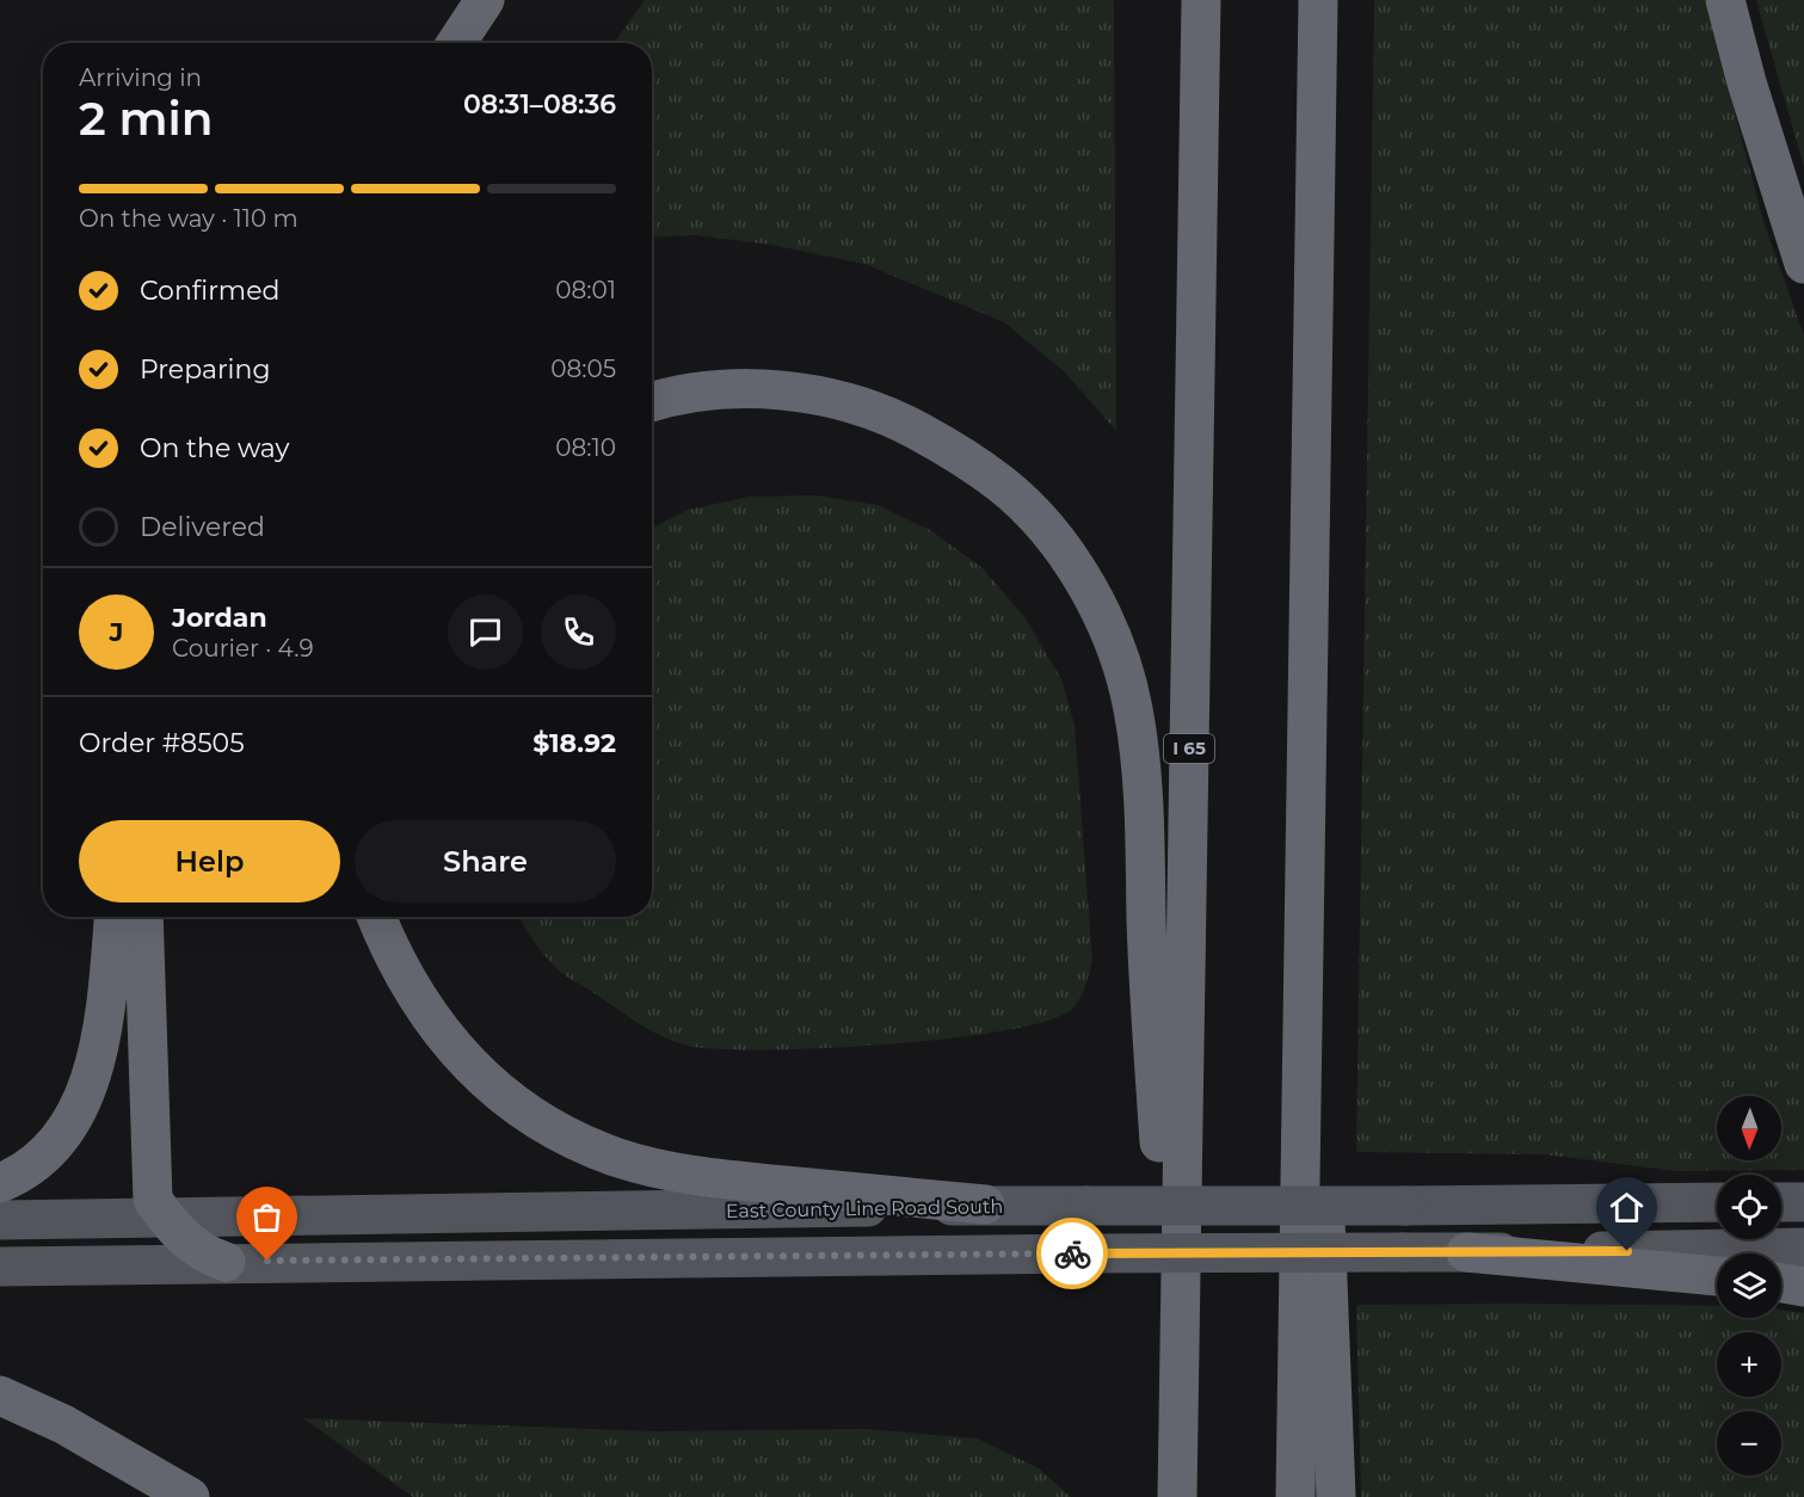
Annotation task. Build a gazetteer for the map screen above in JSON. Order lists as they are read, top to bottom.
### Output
{
  "streets": {
    "highway": ["I 65"],
    "main road": ["East County Line Road South"]
  },
  "north": "bottom",
  "page": {
    "heading": ["2 min", "Arriving in", "08:31–08:36"],
    "panel": [
      "Jordan",
      "Courier · 4.9",
      "Order #8505",
      "$18.92"
    ],
    "bar": "On the way · 110 m",
    "list": [
      ["Confirmed", "08:01"],
      ["Preparing", "08:05"],
      ["On the way", "08:10"],
      "Delivered"
    ],
    "round": "J",
    "buttons": ["Help", "Share"],
    "map_buttons": ["+", "−"]
  }
}
